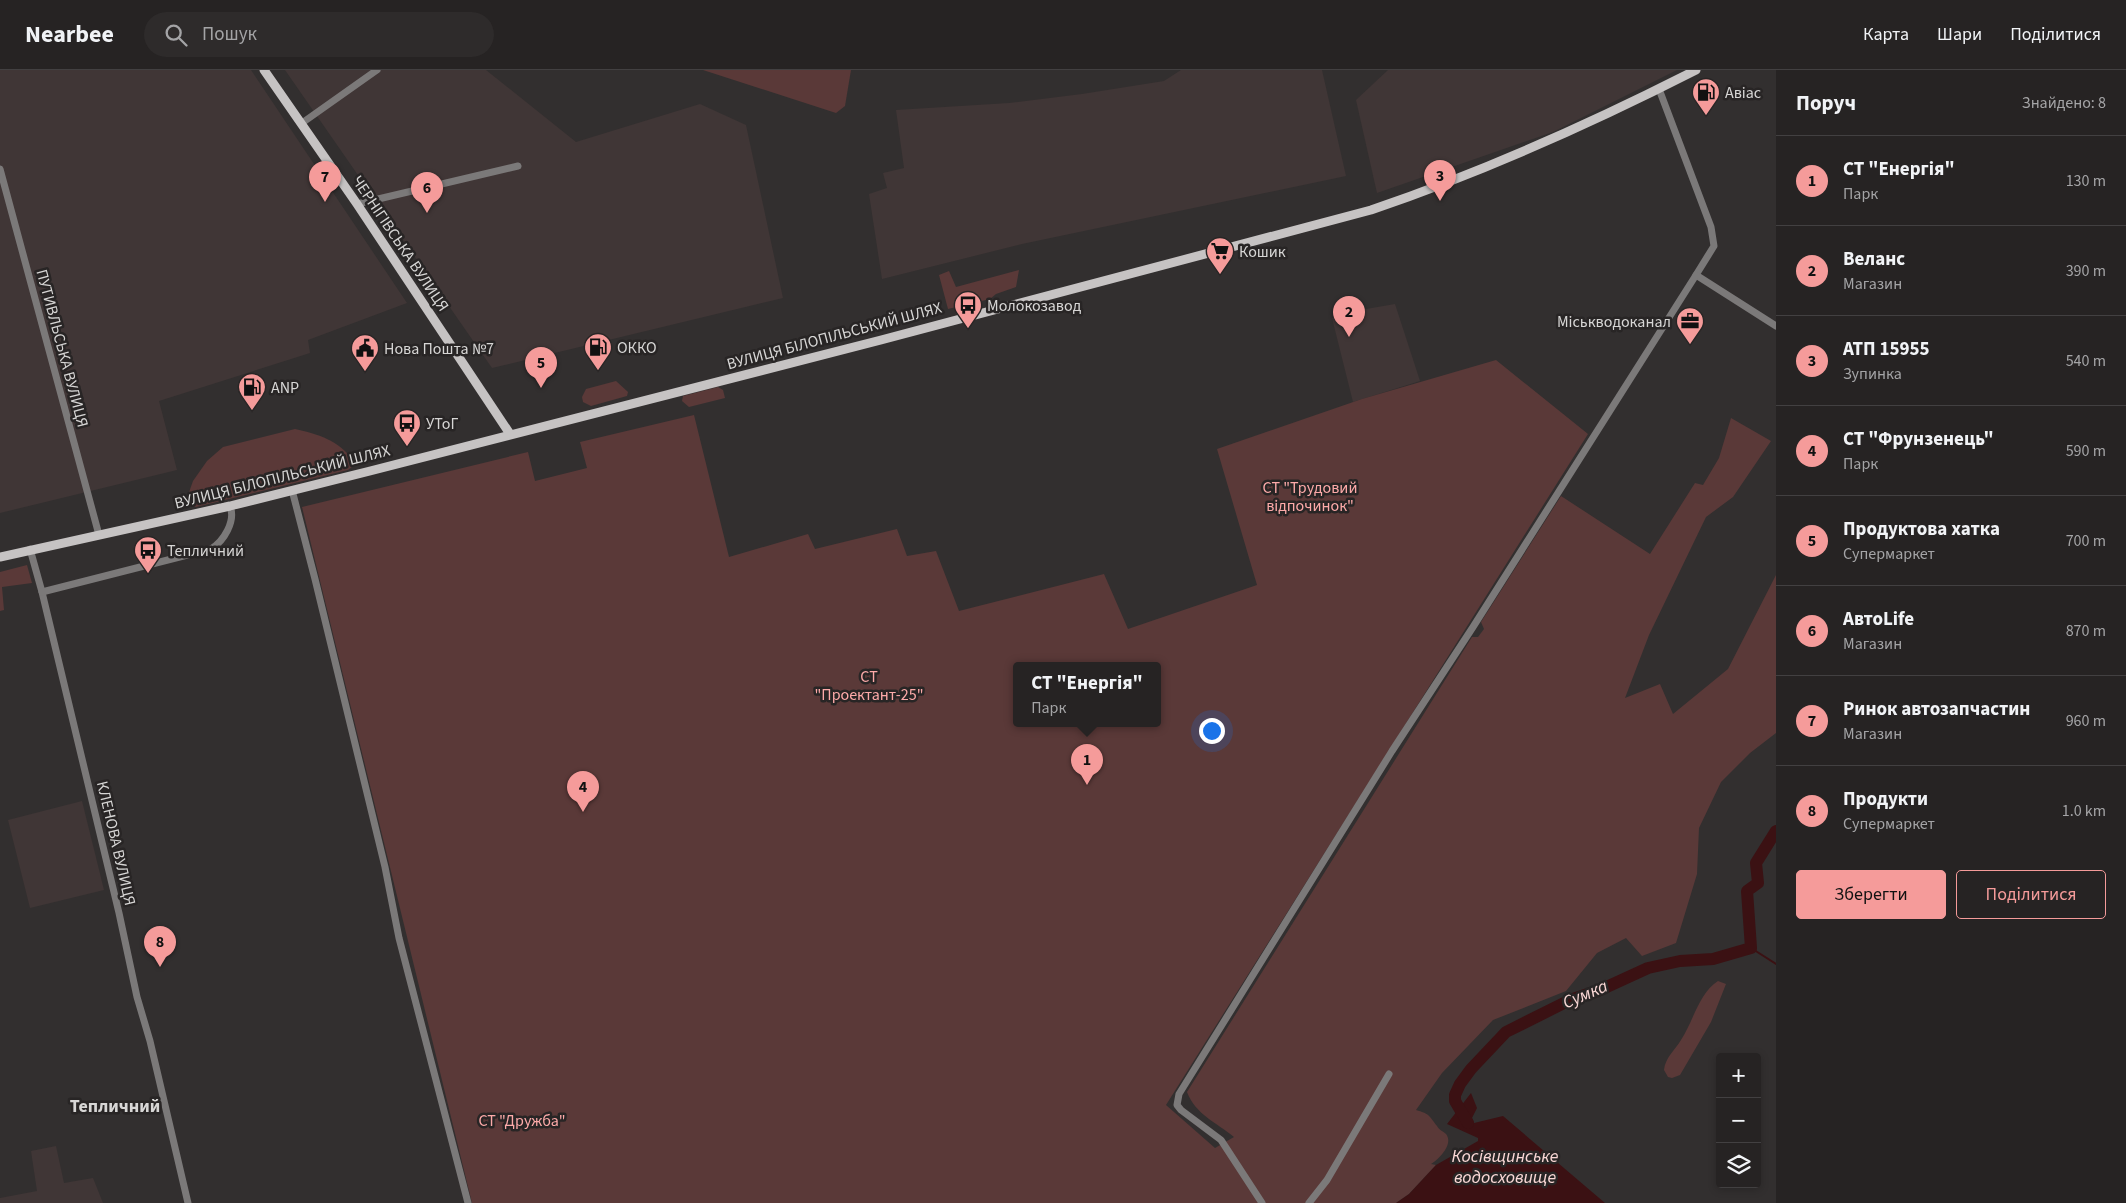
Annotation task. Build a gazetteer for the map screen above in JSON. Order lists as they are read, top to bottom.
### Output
{
  "streets": {
    "main road": ["ЧЕРНІГІВСЬКА ВУЛИЦЯ", "ВУЛИЦЯ БІЛОПІЛЬСЬКИЙ ШЛЯХ"],
    "street": ["ПУТИВЛЬСЬКА ВУЛИЦЯ", "КЛЕНОВА ВУЛИЦЯ"]
  },
  "crossings": [
    ["ЧЕРНІГІВСЬКА ВУЛИЦЯ", "ВУЛИЦЯ БІЛОПІЛЬСЬКИЙ ШЛЯХ"],
    ["ВУЛИЦЯ БІЛОПІЛЬСЬКИЙ ШЛЯХ", "ПУТИВЛЬСЬКА ВУЛИЦЯ"],
    ["ВУЛИЦЯ БІЛОПІЛЬСЬКИЙ ШЛЯХ", "КЛЕНОВА ВУЛИЦЯ"]
  ],
  "districts": ["Тепличний"],
  "water": ["Сумка", "Косівщинське водосховище"],
  "parks": ["СТ \"Трудовий відпочинок\"", "СТ \"Проектант-25\"", "СТ \"Дружба\""],
  "places": {
    "fuel station": ["Авіас", "ОККО", "ANP"],
    "supermarket": ["Кошик"],
    "bus stop": ["Молокозавод", "УТоГ", "Тепличний"],
    "office": ["Міськводоканал"],
    "public building": ["Нова Пошта №7"]
  },
  "page": {
    "header": "Nearbee",
    "search": "Пошук",
    "nav": ["Карта", "Шари", "Поділитися"],
    "heading": ["Поруч", "Знайдено: 8"],
    "list": [
      {
        "mark": "1",
        "name": "СТ \"Енергія\"",
        "note": "Парк",
        "value": "130 m"
      },
      {
        "mark": "2",
        "name": "Веланс",
        "note": "Магазин",
        "value": "390 m"
      },
      {
        "mark": "3",
        "name": "АТП 15955",
        "note": "Зупинка",
        "value": "540 m"
      },
      {
        "mark": "4",
        "name": "СТ \"Фрунзенець\"",
        "note": "Парк",
        "value": "590 m"
      },
      {
        "mark": "5",
        "name": "Продуктова хатка",
        "note": "Супермаркет",
        "value": "700 m"
      },
      {
        "mark": "6",
        "name": "АвтоLife",
        "note": "Магазин",
        "value": "870 m"
      },
      {
        "mark": "7",
        "name": "Ринок автозапчастин",
        "note": "Магазин",
        "value": "960 m"
      },
      {
        "mark": "8",
        "name": "Продукти",
        "note": "Супермаркет",
        "value": "1.0 km"
      }
    ],
    "pins": [
      "3",
      "7",
      "6",
      "2",
      "5",
      "1",
      "4",
      "8"
    ],
    "popup": ["СТ \"Енергія\"", "Парк"],
    "buttons": ["Зберегти", "Поділитися"],
    "map_buttons": ["+", "−"]
  }
}
